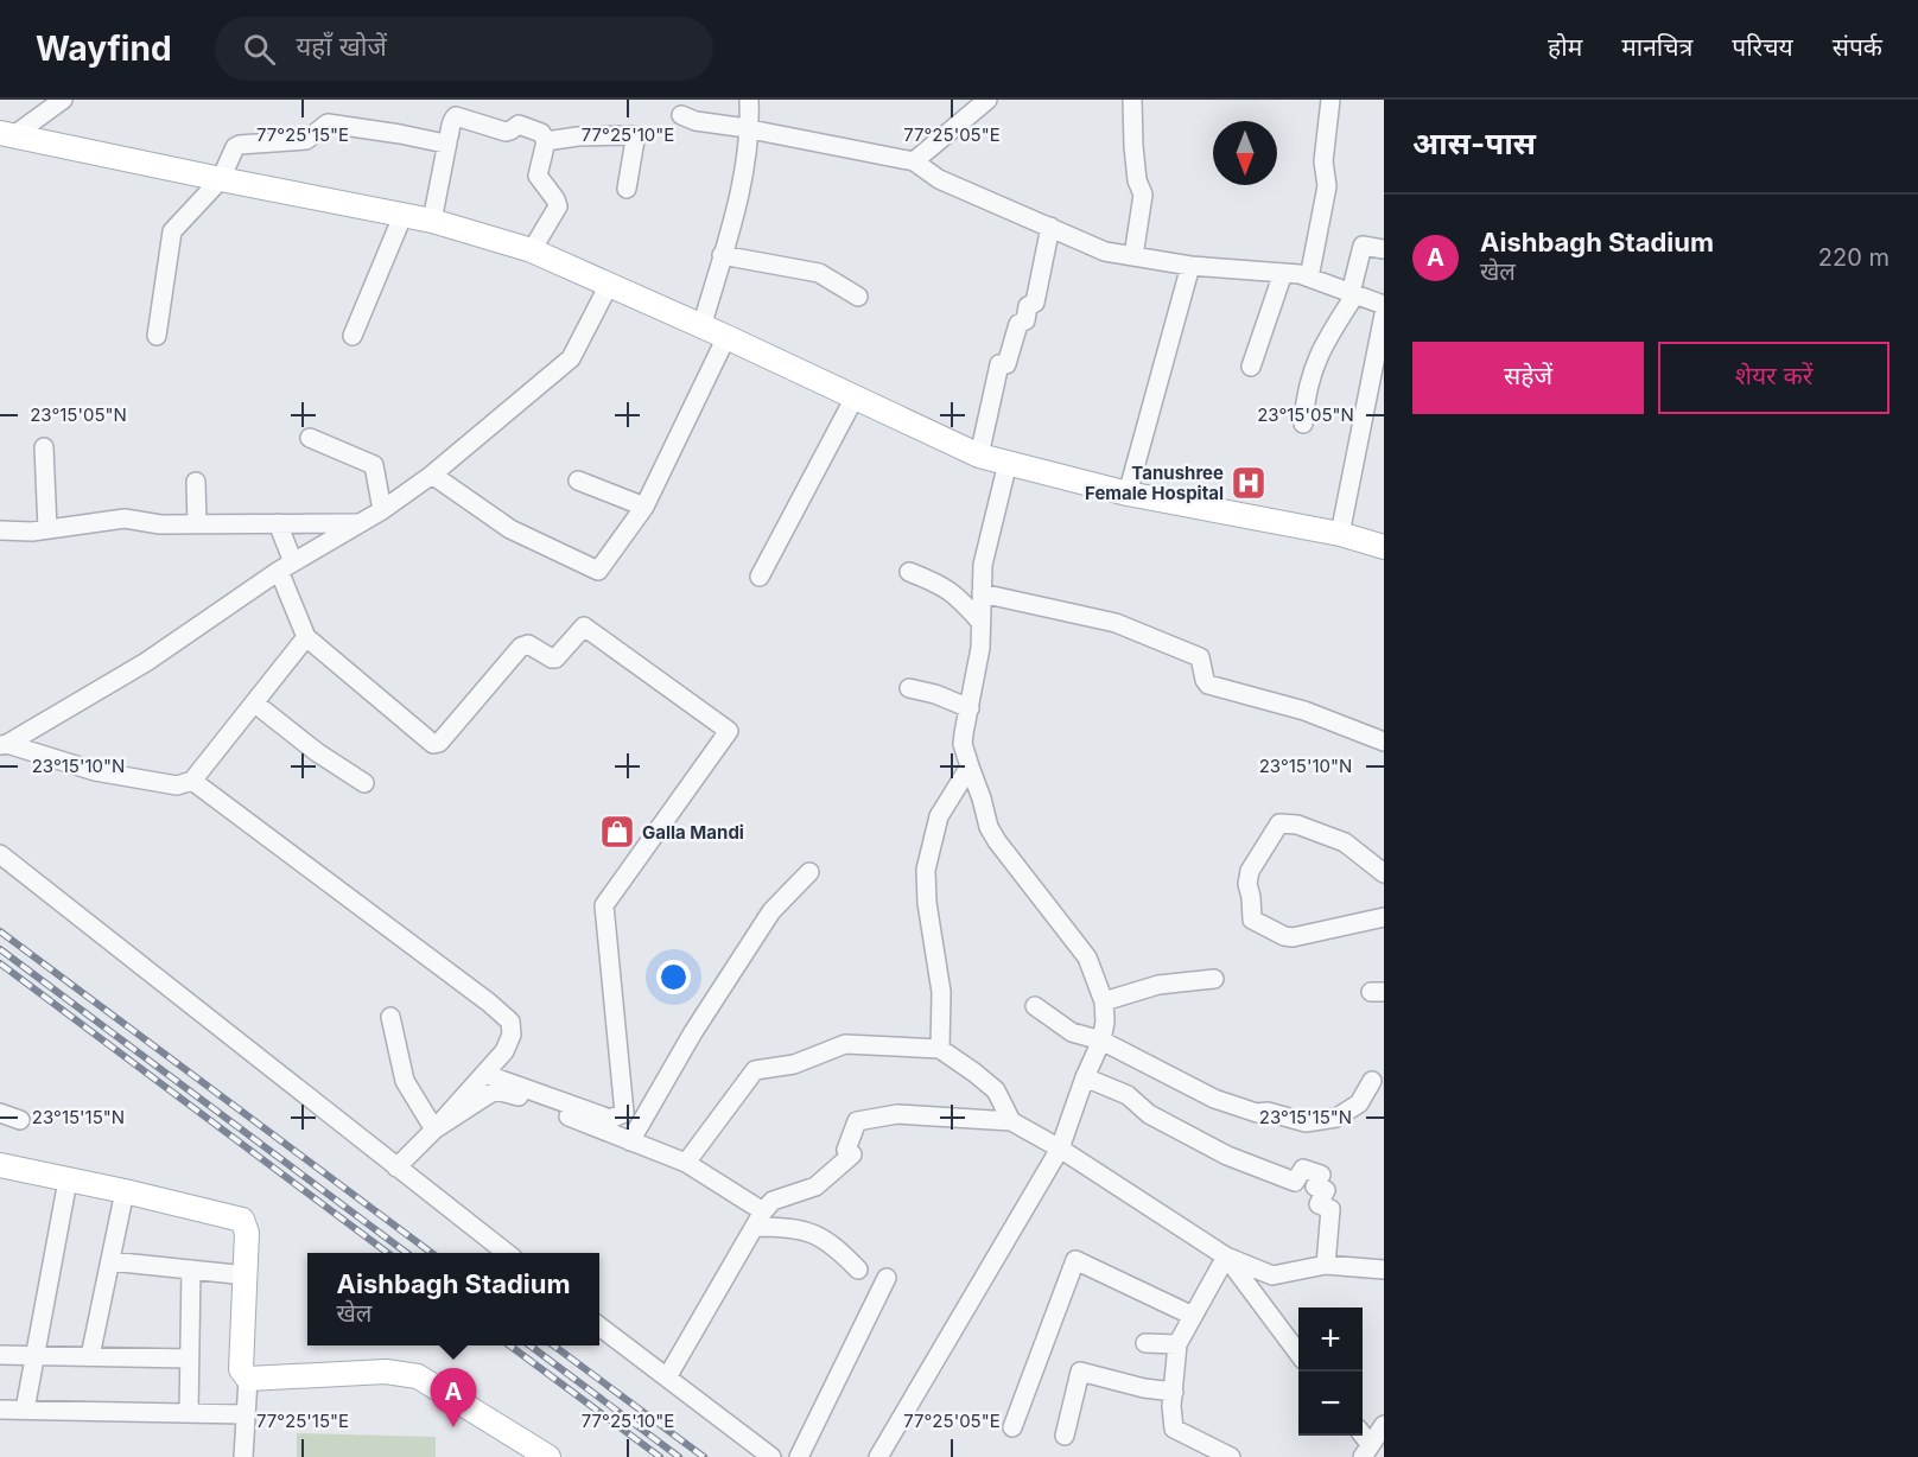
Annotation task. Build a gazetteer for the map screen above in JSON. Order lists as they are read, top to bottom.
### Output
{
  "places": {
    "hospital": ["Tanushree Female Hospital"],
    "shop": ["Galla Mandi"]
  },
  "north": "bottom",
  "page": {
    "header": "Wayfind",
    "search": "यहाँ खोजें",
    "nav": [
      "होम",
      "मानचित्र",
      "परिचय",
      "संपर्क"
    ],
    "heading": "आस-पास",
    "list": [
      {
        "mark": "A",
        "name": "Aishbagh Stadium",
        "note": "खेल",
        "value": "220 m"
      }
    ],
    "buttons": ["सहेजें", "शेयर करें"],
    "popup": ["Aishbagh Stadium", "खेल"],
    "map_buttons": ["+", "−"],
    "pins": "A"
  },
  "coordinates": [
    "77°25'15\"E",
    "77°25'10\"E",
    "77°25'05\"E",
    "23°15'05\"N",
    "23°15'10\"N",
    "23°15'15\"N"
  ]
}
